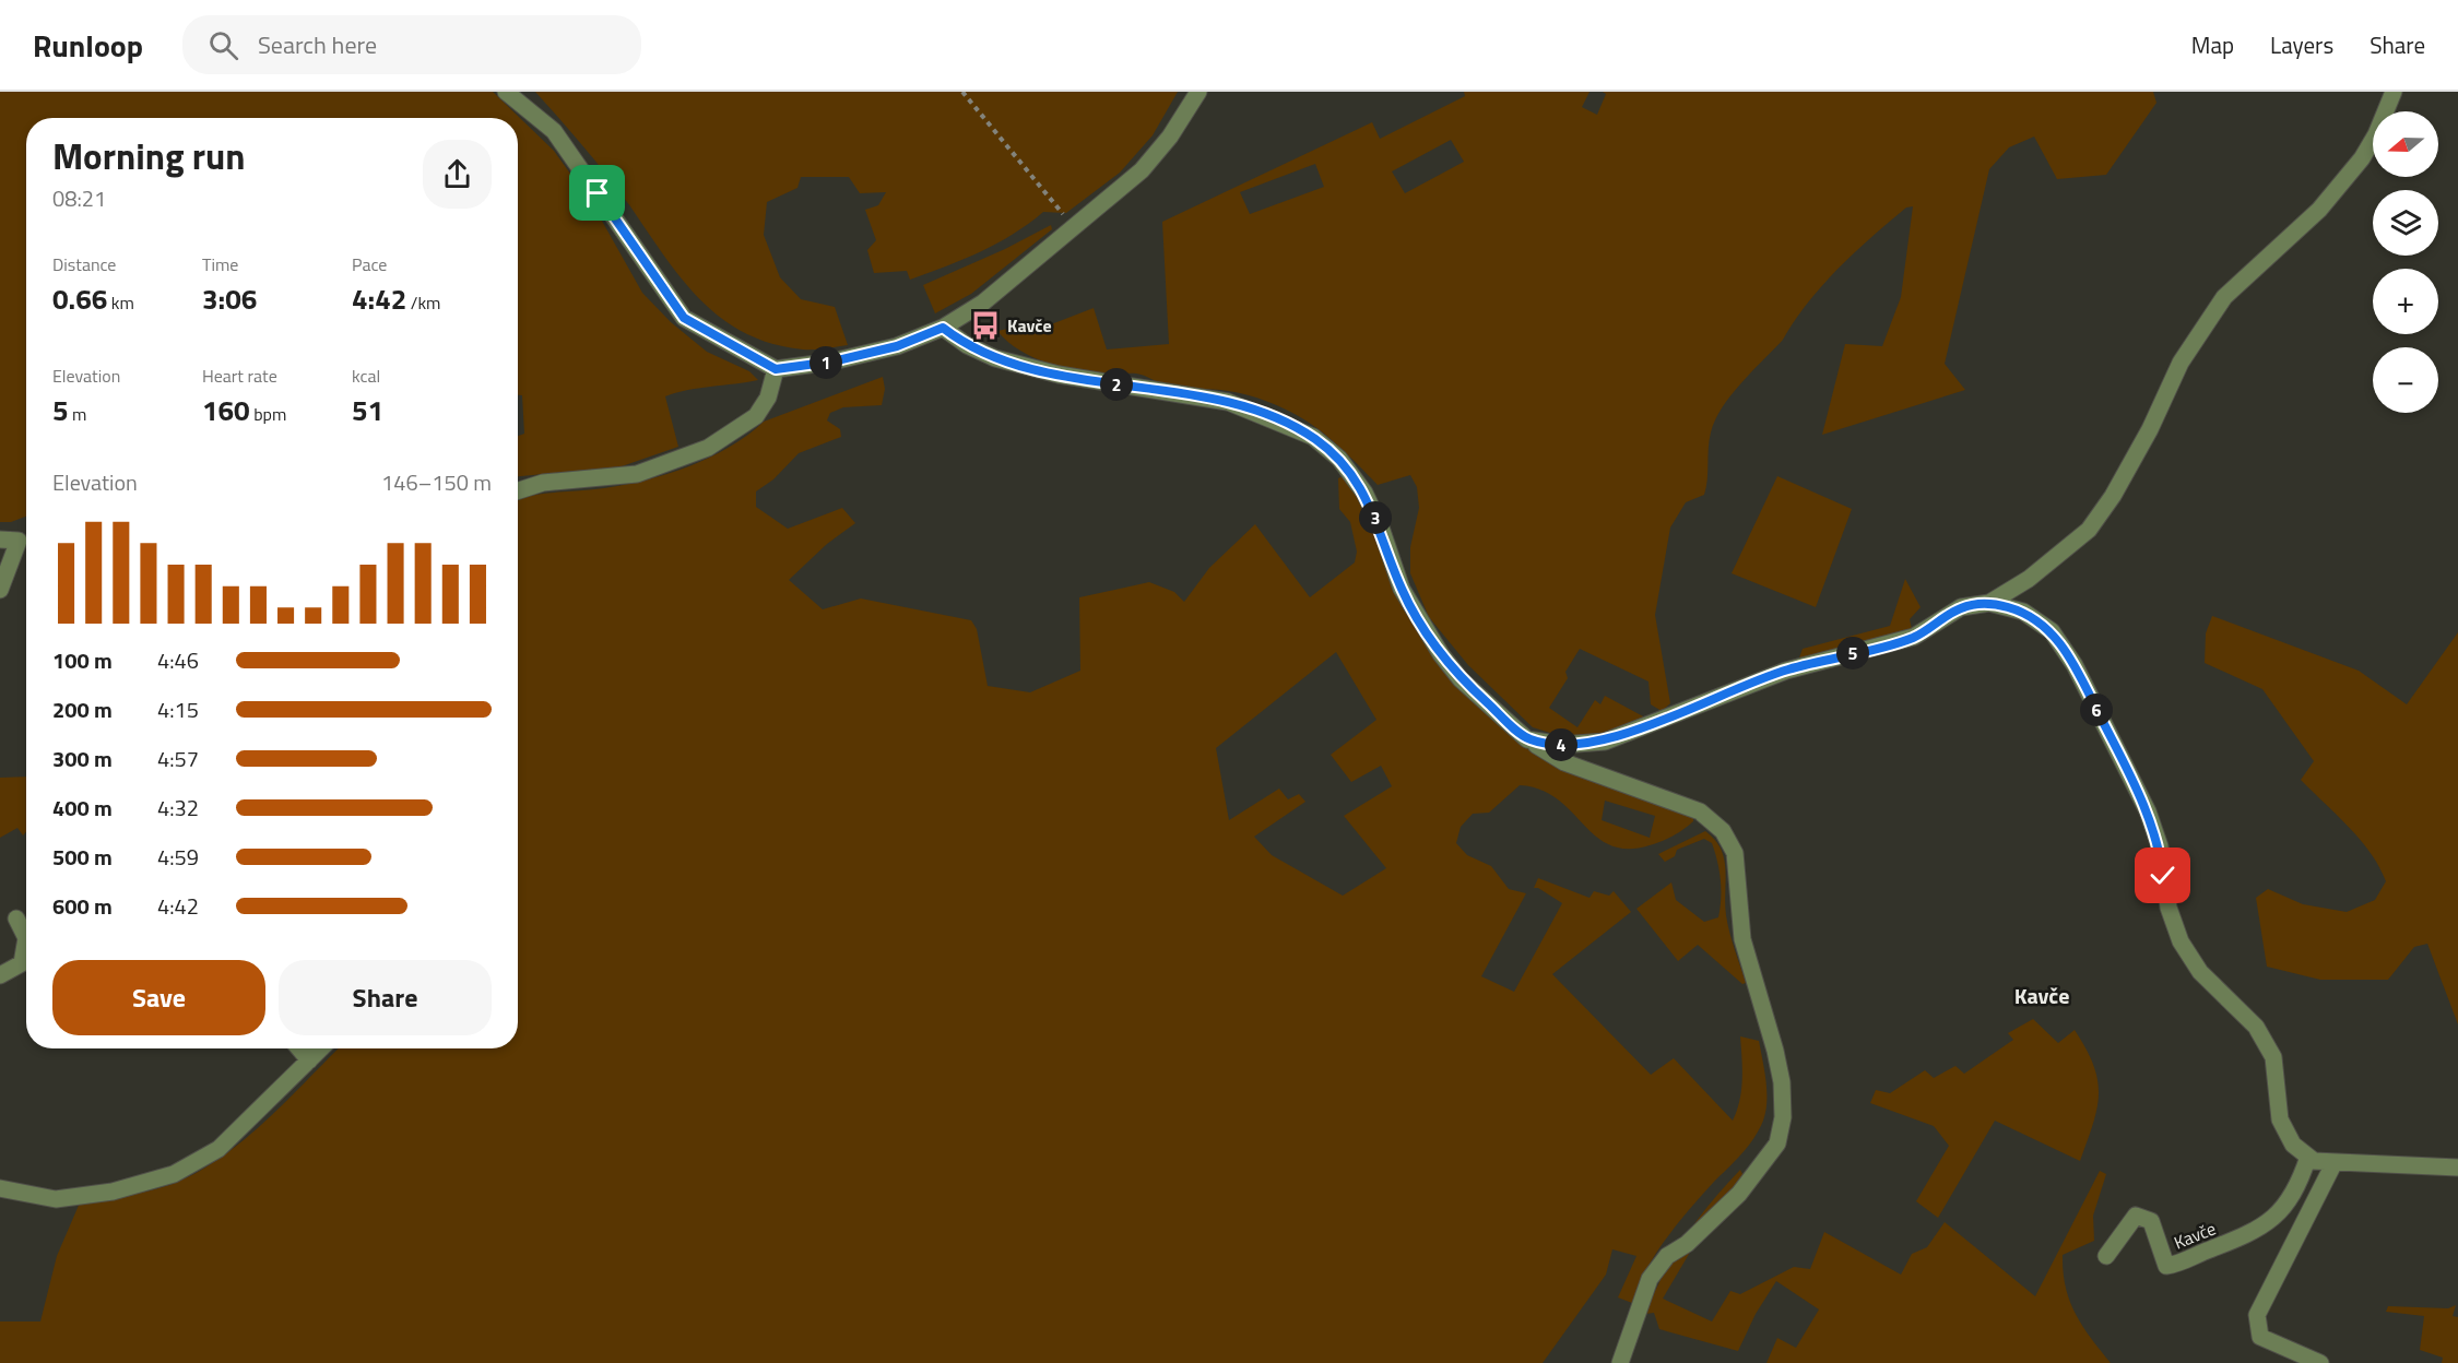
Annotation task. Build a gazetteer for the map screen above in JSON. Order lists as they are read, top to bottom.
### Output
{
  "streets": {
    "street": ["Kavče"]
  },
  "districts": ["Kavče"],
  "places": {
    "bus stop": ["Kavče"]
  },
  "north": "left",
  "page": {
    "header": "Runloop",
    "search": "Search here",
    "nav": ["Map", "Layers", "Share"],
    "map_buttons": ["+", "−"],
    "heading": ["Morning run", "08:21"],
    "stats": [
      ["Distance", "0.66 km"],
      ["Time", "3:06"],
      ["Pace", "4:42 /km"],
      ["Elevation", "5 m"],
      ["Heart rate", "160 bpm"],
      ["kcal", "51"]
    ],
    "pins": [
      "1",
      "2",
      "3",
      "5",
      "6",
      "4"
    ],
    "chart": ["Elevation", "146–150 m"],
    "list": [
      {
        "name": "100 m",
        "note": "4:46"
      },
      {
        "name": "200 m",
        "note": "4:15"
      },
      {
        "name": "300 m",
        "note": "4:57"
      },
      {
        "name": "400 m",
        "note": "4:32"
      },
      {
        "name": "500 m",
        "note": "4:59"
      },
      {
        "name": "600 m",
        "note": "4:42"
      }
    ],
    "buttons": ["Save", "Share"]
  }
}
